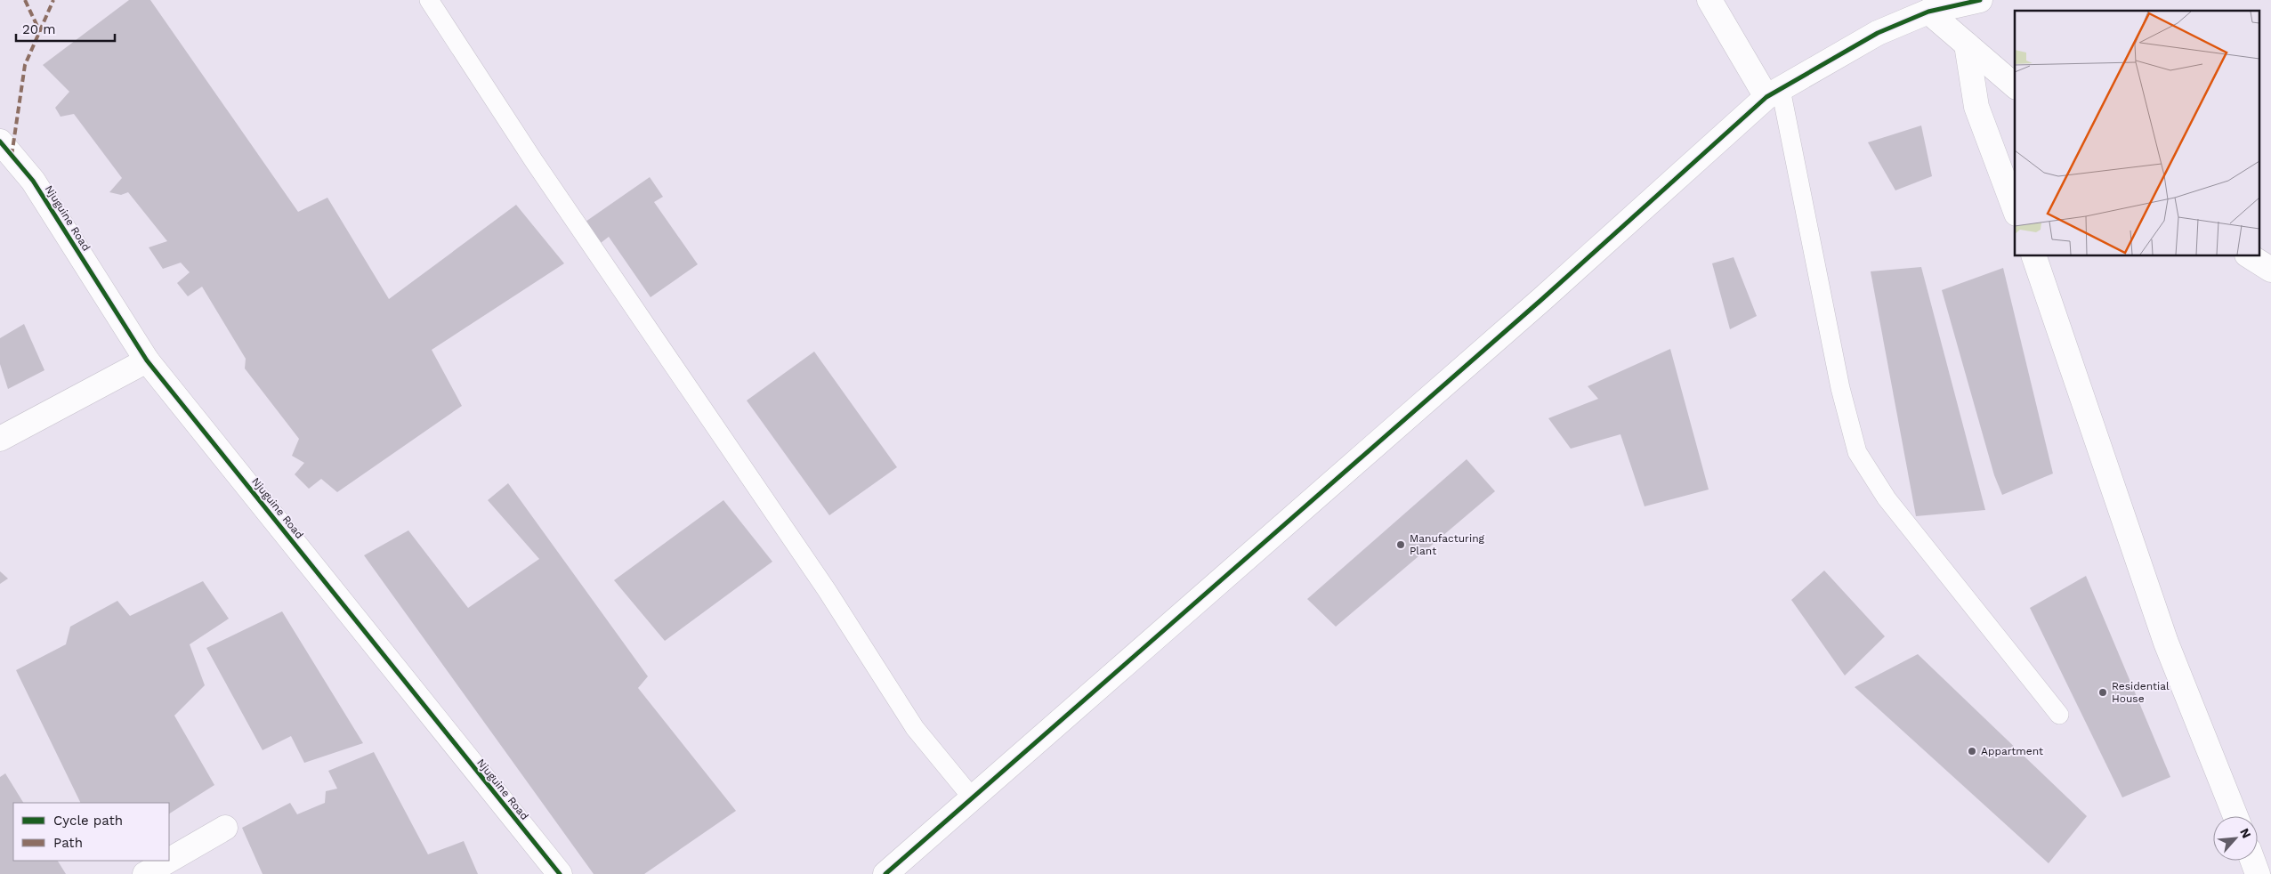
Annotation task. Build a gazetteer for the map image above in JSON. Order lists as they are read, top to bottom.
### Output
{
  "streets": {
    "street": ["Njuguine Road"]
  },
  "places": ["Manufacturing Plant", "Residential House", "Appartment"],
  "legend": ["Cycle path", "Path"],
  "scale_bar": "20 m",
  "north": "top right"
}
